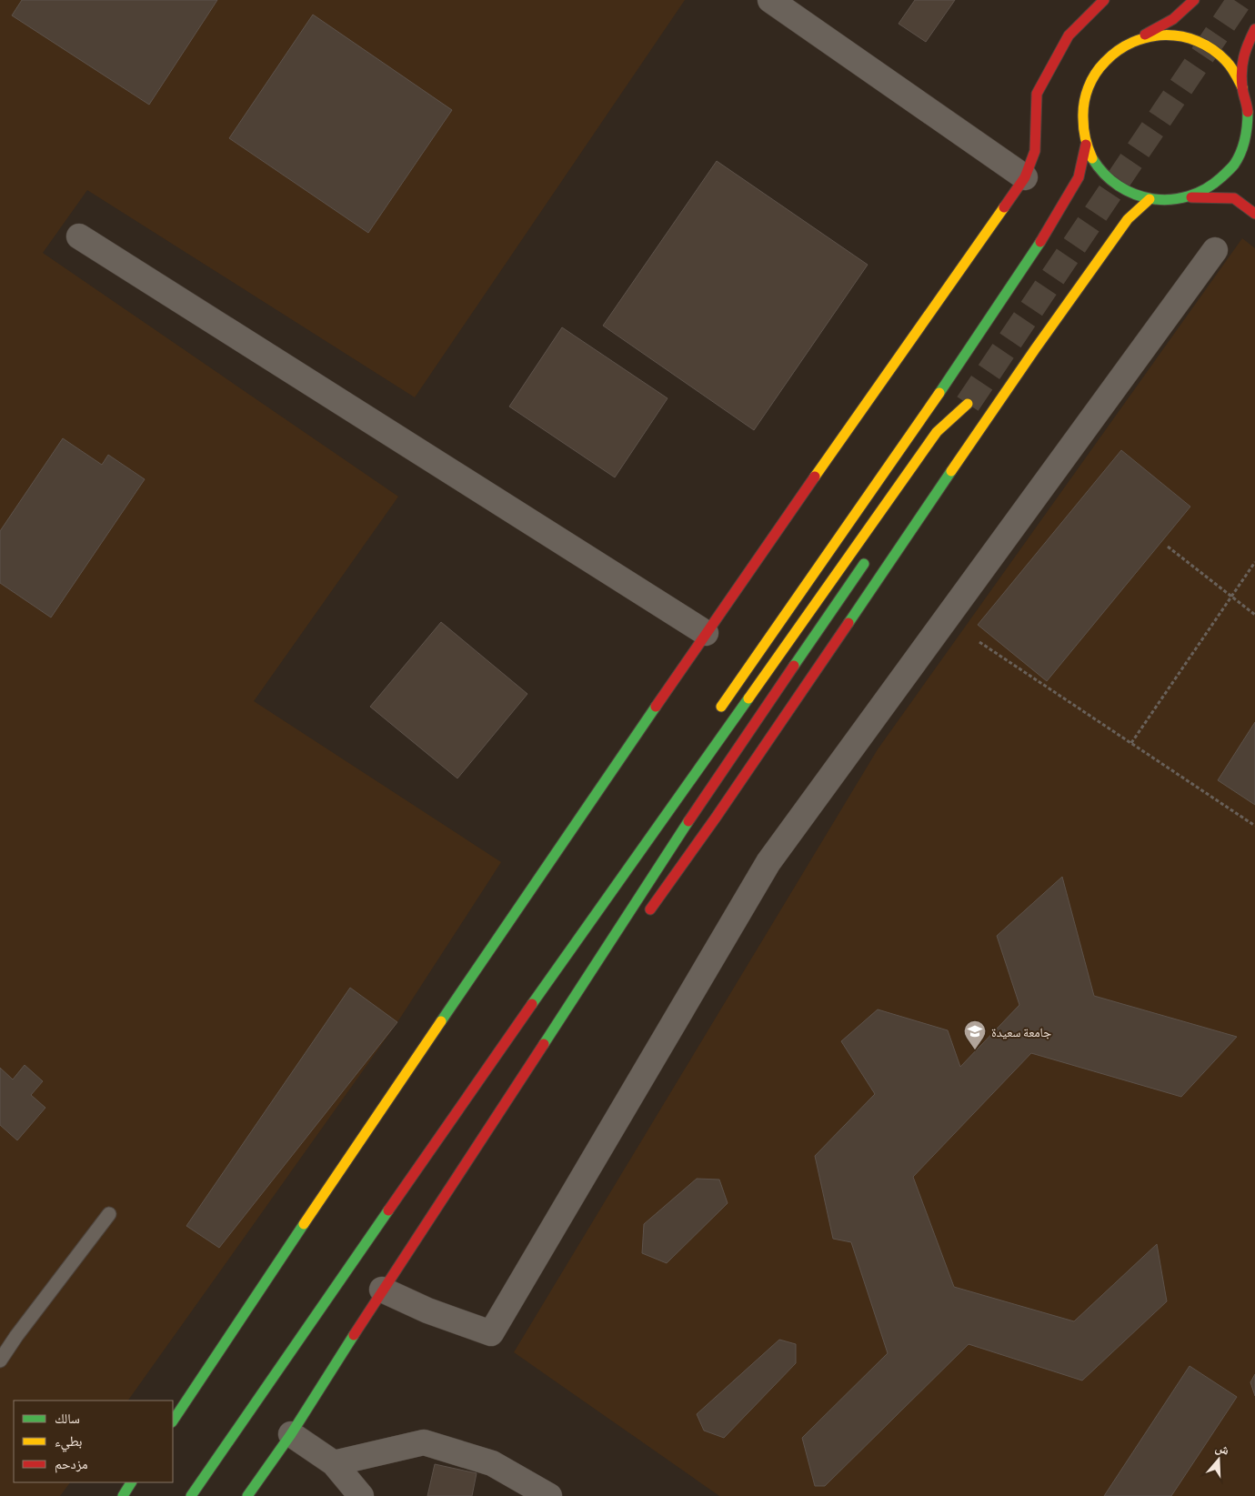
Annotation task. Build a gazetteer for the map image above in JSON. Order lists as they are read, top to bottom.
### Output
{
  "places": {
    "school or university": ["جامعة سعيدة"]
  },
  "legend": ["سالك", "بطيء", "مزدحم"],
  "north": "top"
}
